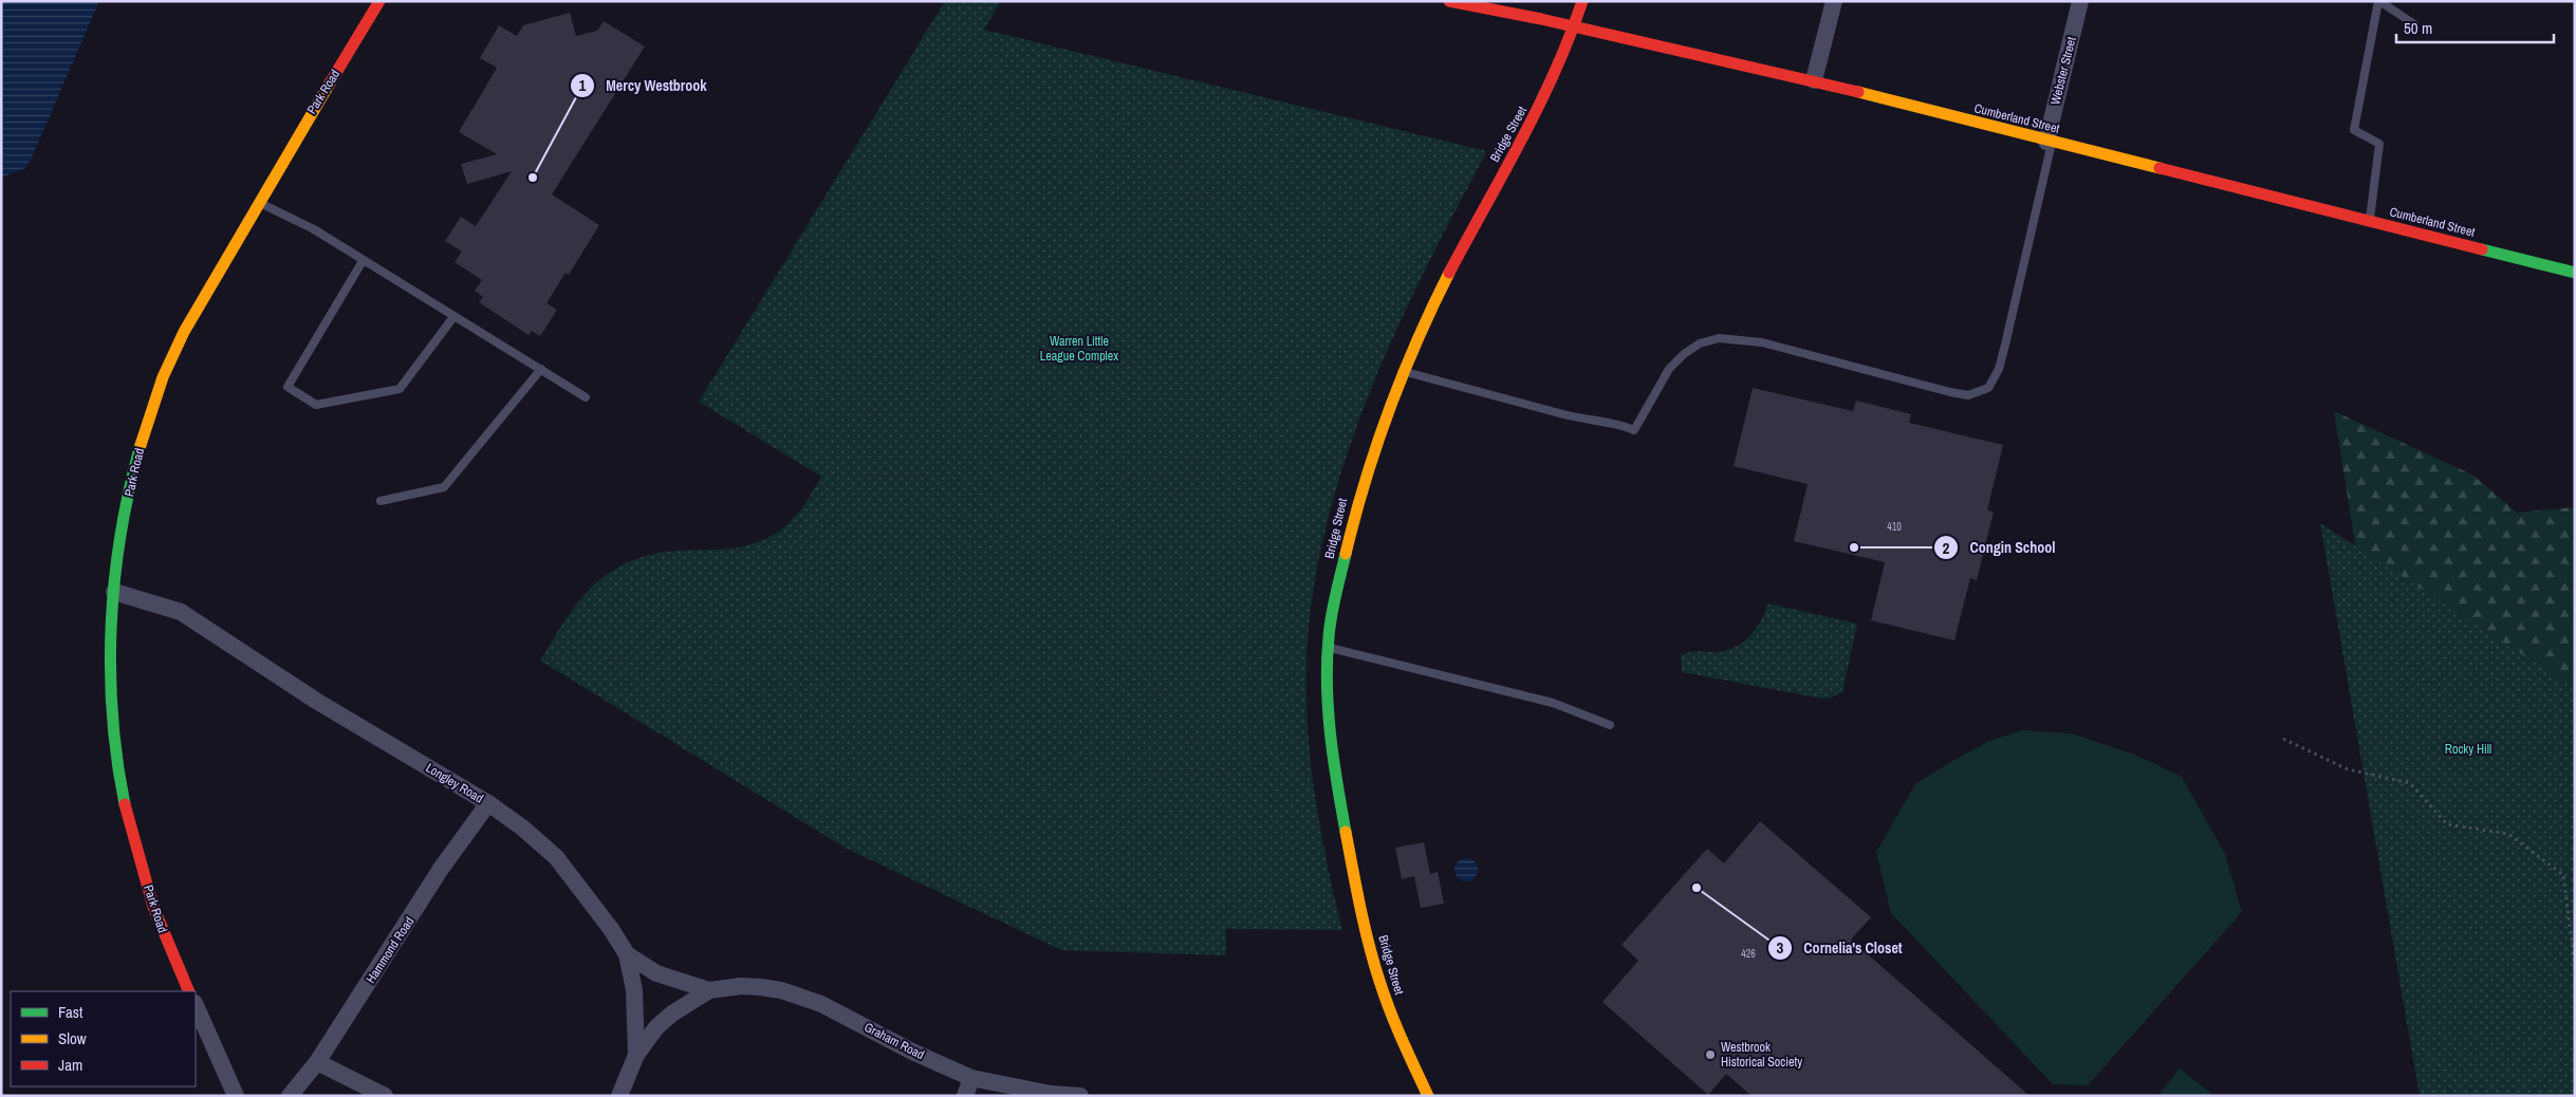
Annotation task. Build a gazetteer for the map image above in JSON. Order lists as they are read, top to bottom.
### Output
{
  "streets": {
    "street": [
      "Webster Street",
      "Park Road",
      "Cumberland Street",
      "Bridge Street",
      "Longley Road",
      "Hammond Road",
      "Graham Road"
    ]
  },
  "crossings": [
    ["Webster Street", "Cumberland Street"],
    ["Park Road", "Longley Road"],
    ["Cumberland Street", "Bridge Street"],
    ["Longley Road", "Hammond Road"],
    ["Longley Road", "Graham Road"]
  ],
  "parks": ["Warren Little League Complex", "Rocky Hill"],
  "places": [
    "Mercy Westbrook",
    "Congin School",
    "Cornelia's Closet",
    "Westbrook Historical Society"
  ],
  "house_numbers": ["410", "426"],
  "legend": ["Fast", "Slow", "Jam"],
  "scale_bar": "50 m"
}
